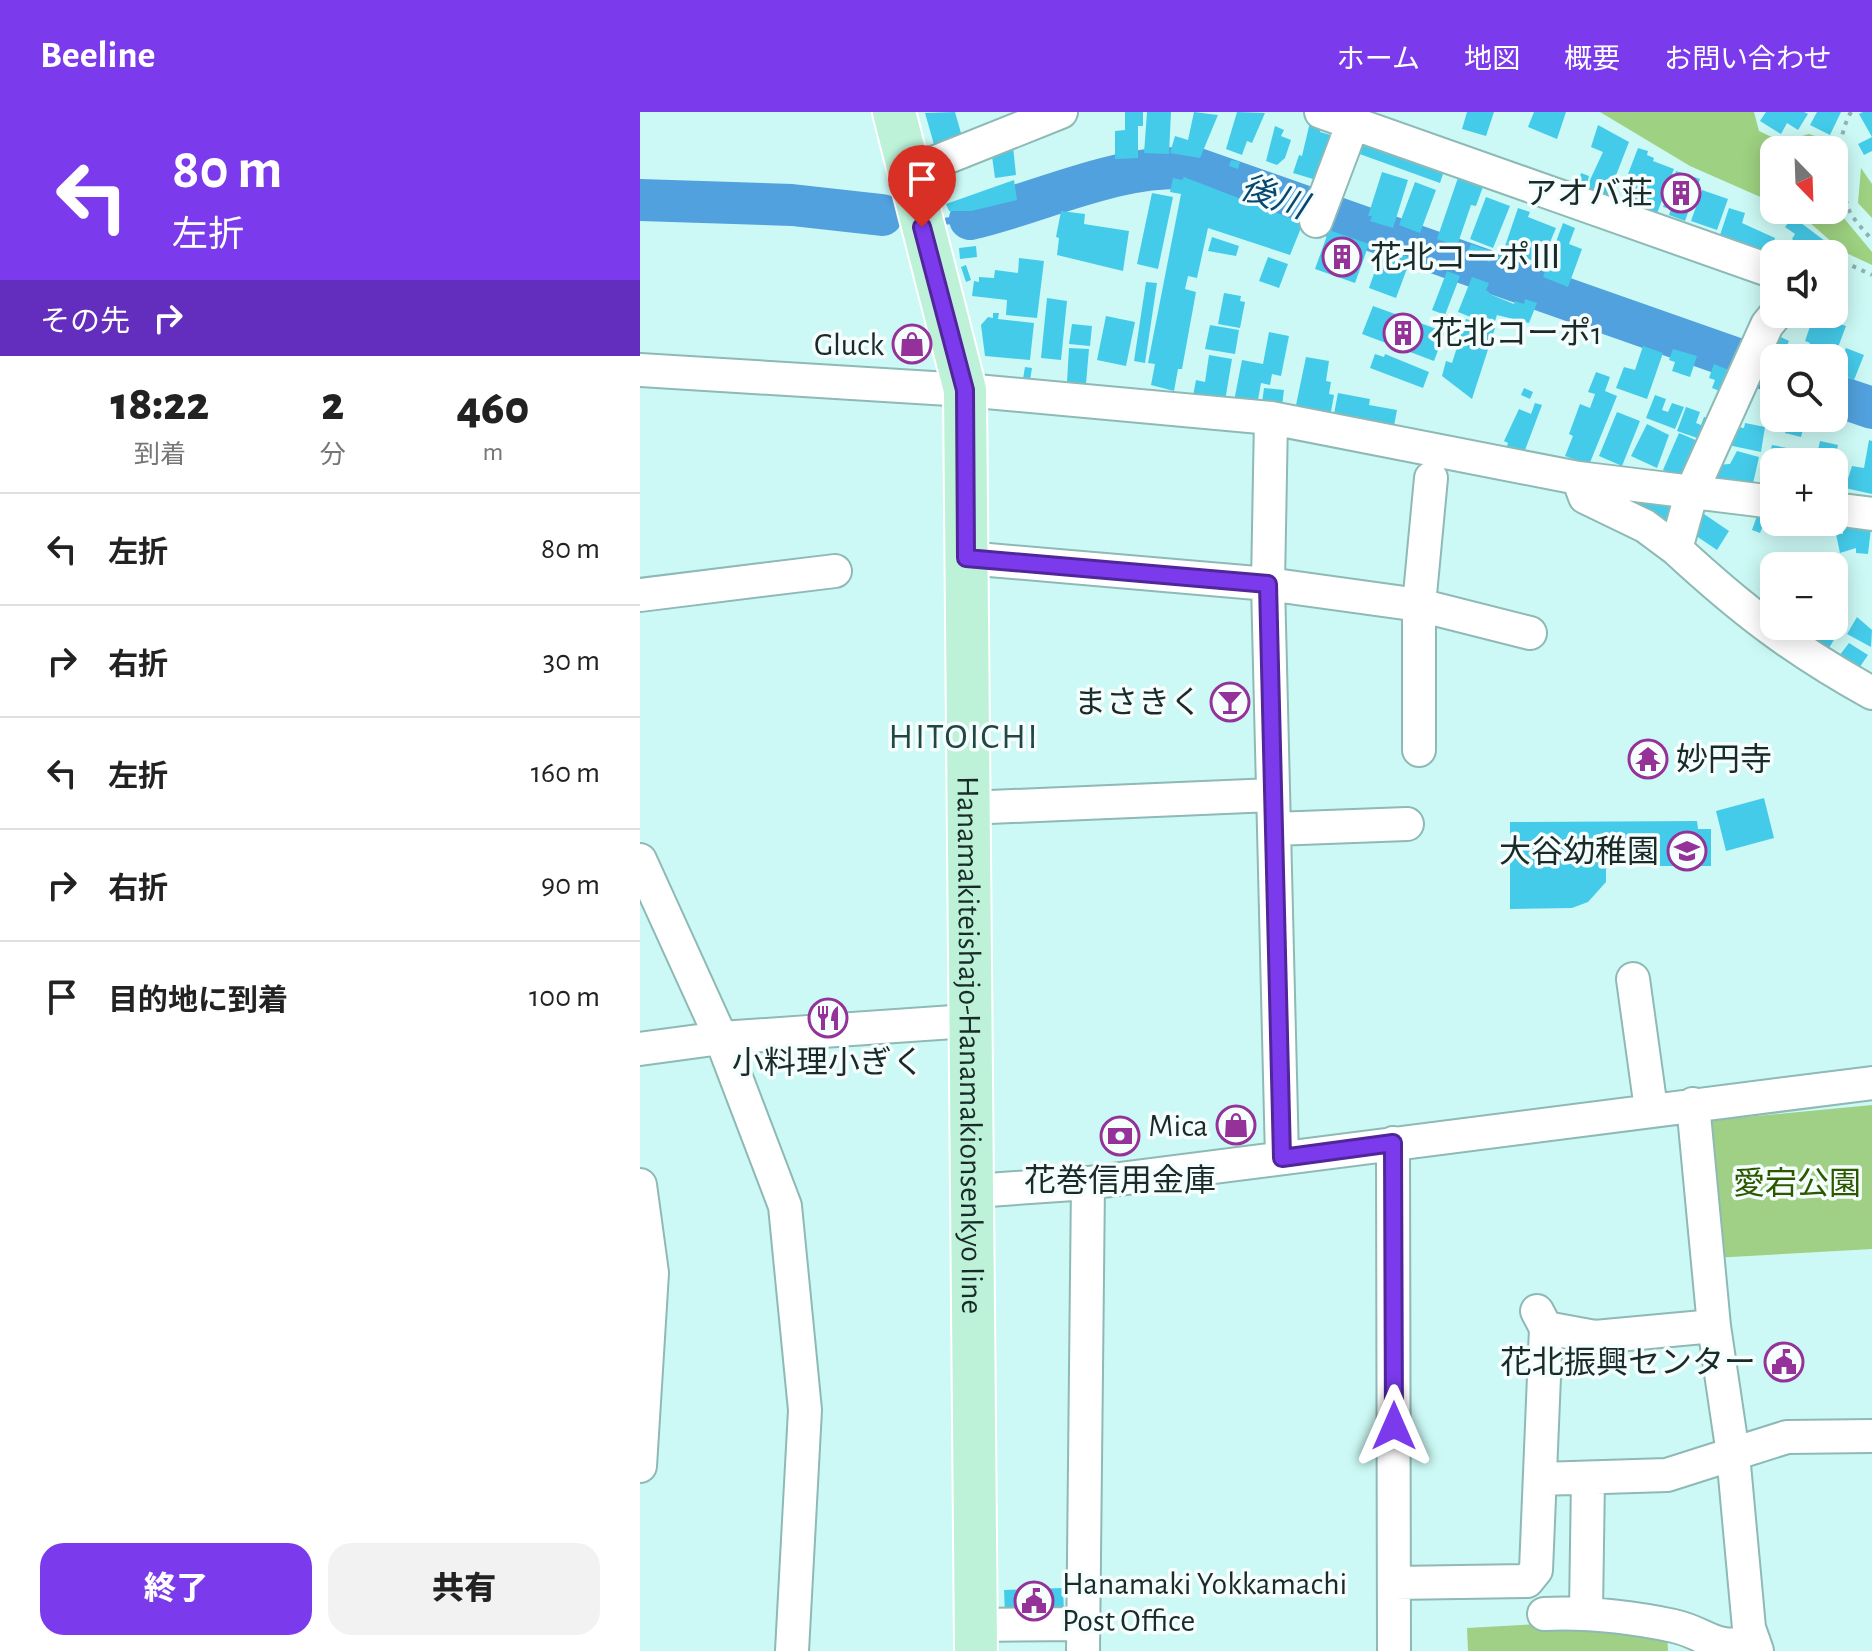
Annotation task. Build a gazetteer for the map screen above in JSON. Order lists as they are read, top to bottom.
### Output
{
  "streets": {
    "main road": ["Hanamakiteishajo-Hanamakionsenkyo line"]
  },
  "districts": ["HITOICHI"],
  "water": ["後川"],
  "parks": ["愛宕公園"],
  "places": {
    "building": ["アオバ荘", "花北コーポⅢ", "花北コーポ1"],
    "shop": ["Gluck", "Mica"],
    "bar": ["まさきく"],
    "temple": ["妙円寺"],
    "school or university": ["大谷幼稚園"],
    "restaurant": ["小料理小ぎく"],
    "bank": ["花巻信用金庫"],
    "public building": ["花北振興センター", "Hanamaki Yokkamachi Post Office"]
  },
  "north": "bottom right",
  "page": {
    "header": "Beeline",
    "nav": [
      "ホーム",
      "地図",
      "概要",
      "お問い合わせ"
    ],
    "turn": ["80 m", "左折"],
    "map_buttons": ["+", "−"],
    "then": "その先",
    "eta": [
      "18:22",
      "到着",
      "2",
      "分",
      "460",
      "m"
    ],
    "list": [
      {
        "name": "左折",
        "value": "80 m"
      },
      {
        "name": "右折",
        "value": "30 m"
      },
      {
        "name": "左折",
        "value": "160 m"
      },
      {
        "name": "右折",
        "value": "90 m"
      },
      {
        "name": "目的地に到着",
        "value": "100 m"
      }
    ],
    "buttons": ["終了", "共有"]
  }
}
